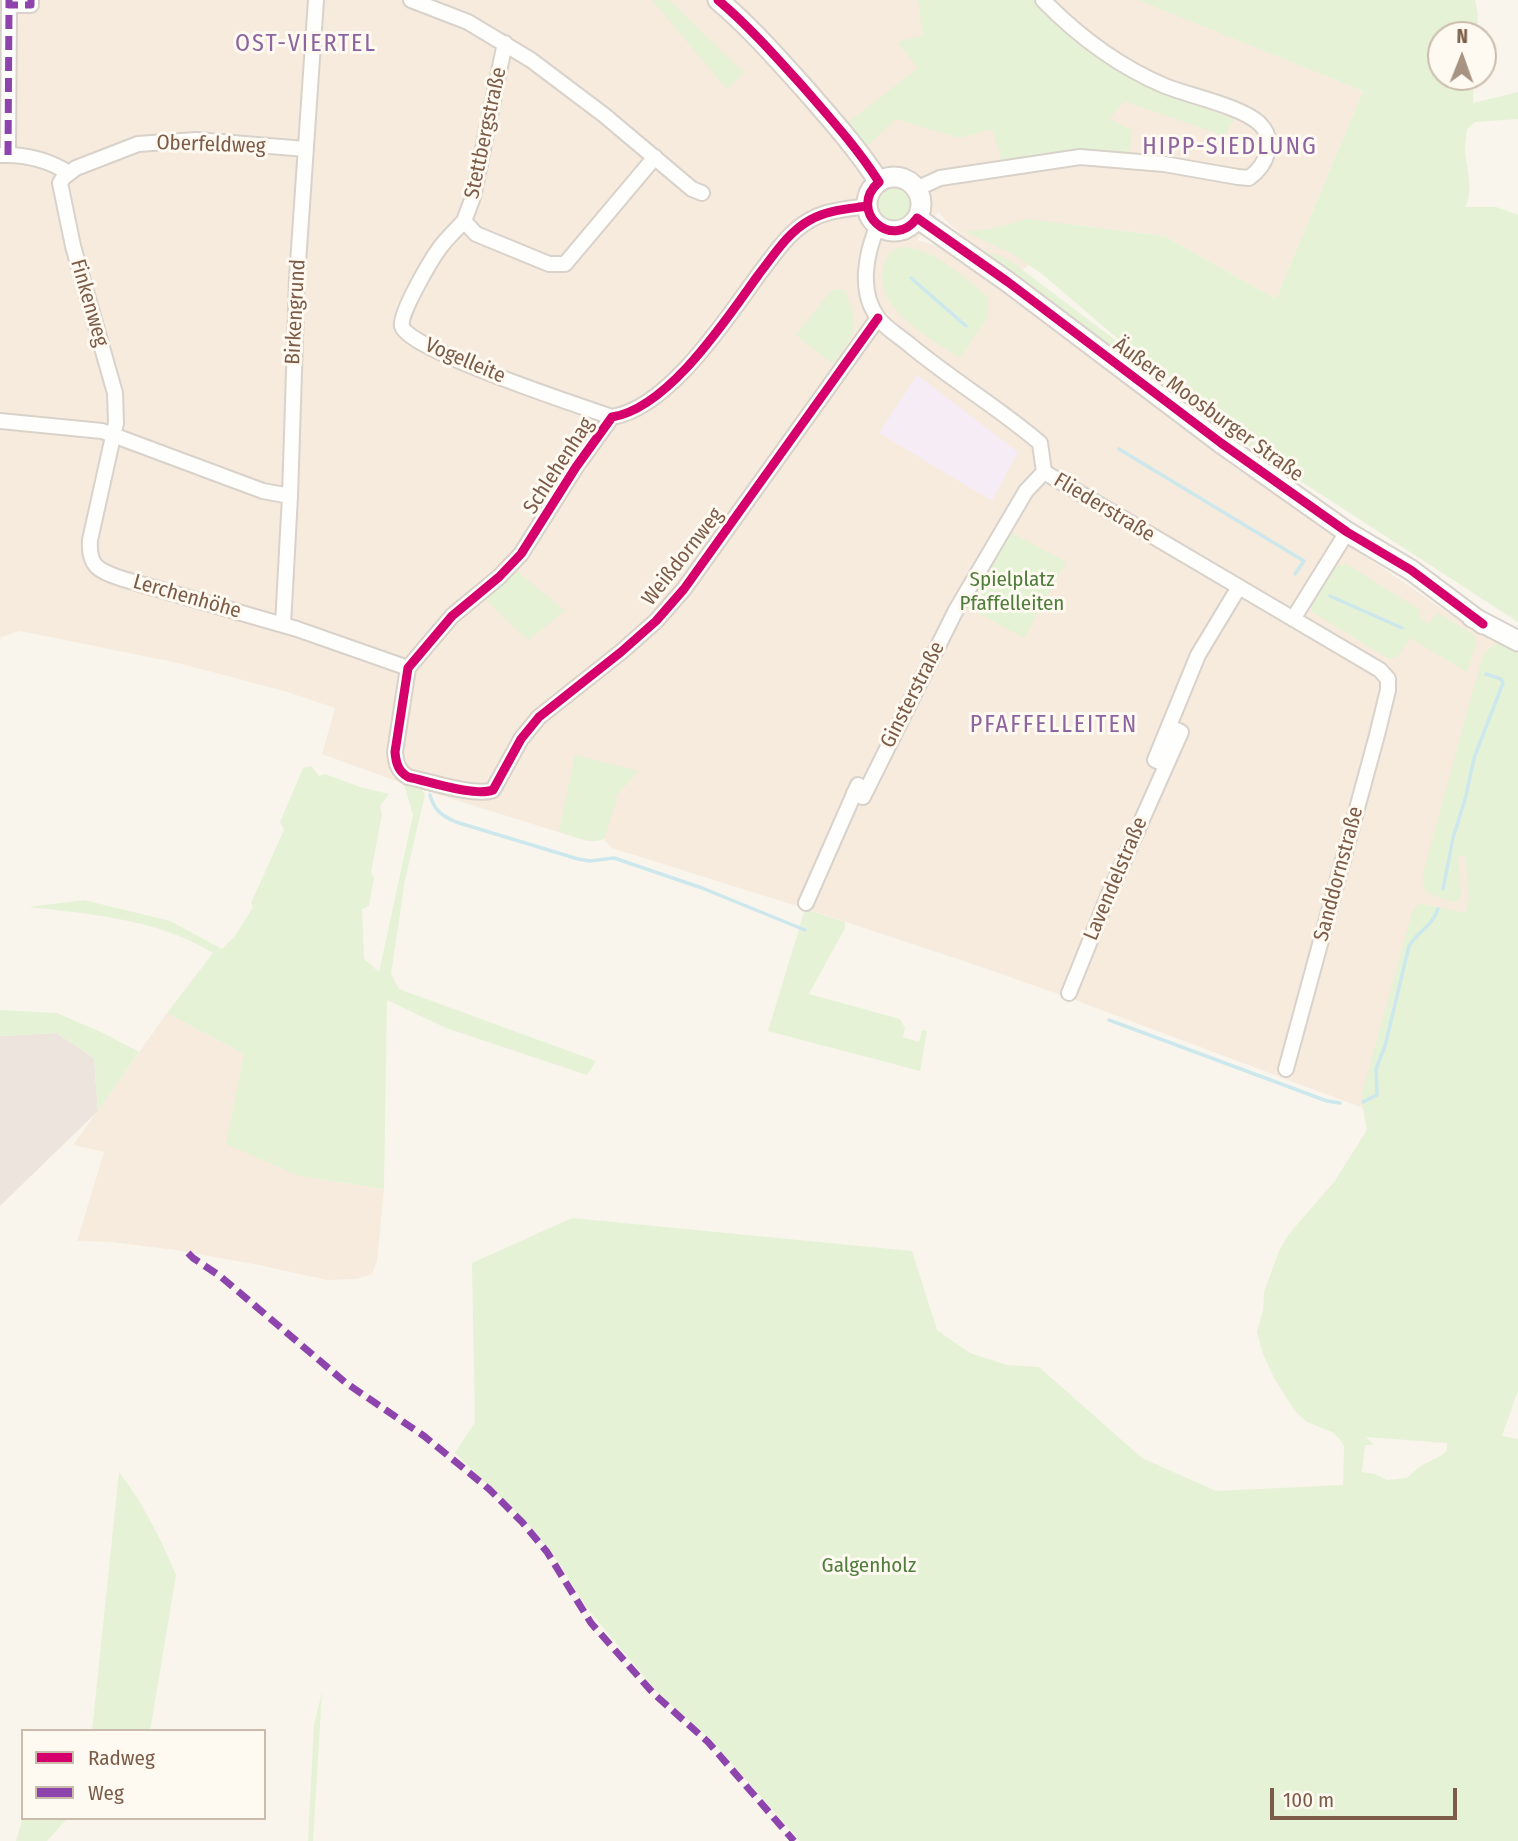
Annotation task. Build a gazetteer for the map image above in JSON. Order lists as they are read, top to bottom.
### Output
{
  "streets": {
    "street": [
      "Stettbergstraße",
      "Oberfeldweg",
      "Finkenweg",
      "Birkengrund",
      "Vogelleite",
      "Äußere Moosburger Straße",
      "Schlehenhag",
      "Fliederstraße",
      "Weißdornweg",
      "Lerchenhöhe",
      "Ginsterstraße",
      "Sanddornstraße",
      "Lavendelstraße"
    ]
  },
  "crossings": [
    ["Stettbergstraße", "Vogelleite"],
    ["Oberfeldweg", "Finkenweg"],
    ["Oberfeldweg", "Birkengrund"],
    ["Finkenweg", "Lerchenhöhe"],
    ["Birkengrund", "Lerchenhöhe"],
    ["Vogelleite", "Schlehenhag"],
    ["Äußere Moosburger Straße", "Schlehenhag"],
    ["Schlehenhag", "Weißdornweg"],
    ["Schlehenhag", "Lerchenhöhe"],
    ["Fliederstraße", "Weißdornweg"],
    ["Fliederstraße", "Ginsterstraße"],
    ["Fliederstraße", "Sanddornstraße"],
    ["Fliederstraße", "Lavendelstraße"],
    ["Weißdornweg", "Lerchenhöhe"]
  ],
  "districts": ["OST-VIERTEL", "HIPP-SIEDLUNG", "PFAFFELLEITEN"],
  "parks": ["Spielplatz Pfaffelleiten", "Galgenholz"],
  "legend": ["Radweg", "Weg"],
  "scale_bar": "100 m",
  "north": "top"
}
